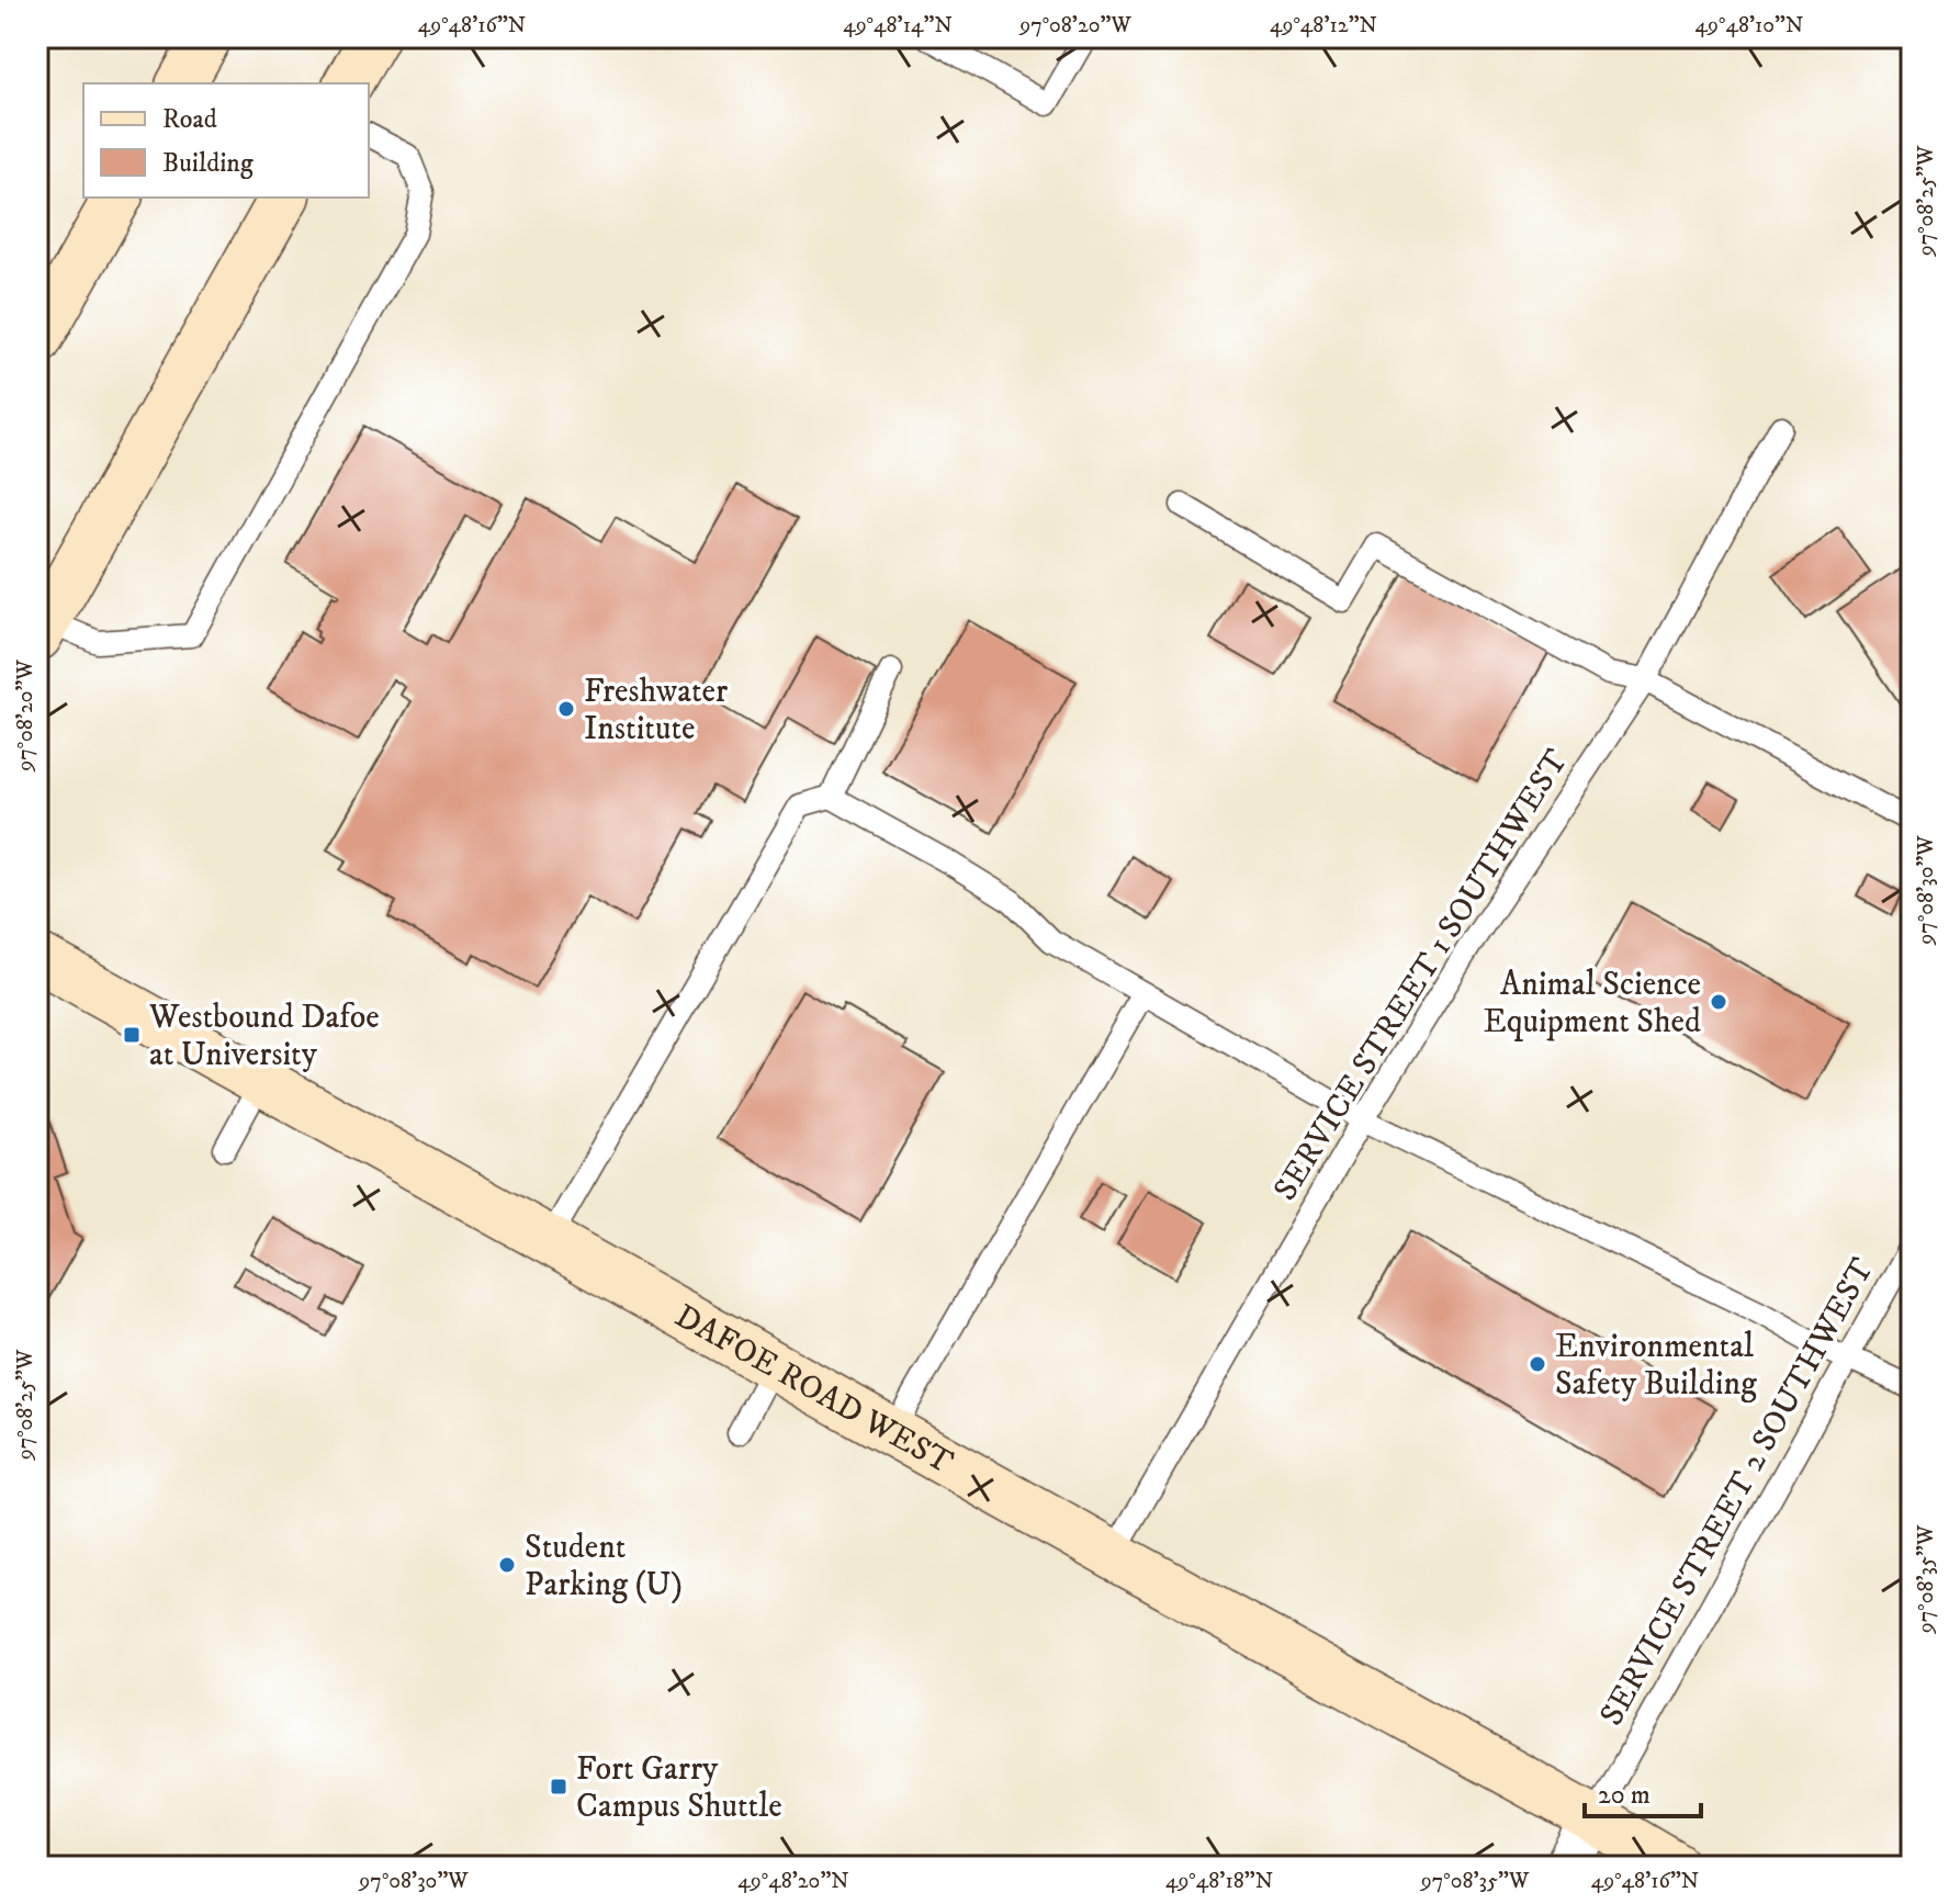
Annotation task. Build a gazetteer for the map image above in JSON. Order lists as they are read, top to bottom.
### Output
{
  "streets": {
    "street": ["DAFOE ROAD WEST"],
    "lane": ["SERVICE STREET 1 SOUTHWEST", "SERVICE STREET 2 SOUTHWEST"]
  },
  "crossings": [
    ["SERVICE STREET 1 SOUTHWEST", "DAFOE ROAD WEST"],
    ["DAFOE ROAD WEST", "SERVICE STREET 2 SOUTHWEST"]
  ],
  "places": {
    "other": [
      "Freshwater Institute",
      "Animal Science Equipment Shed",
      "Environmental Safety Building",
      "Student Parking (U)"
    ],
    "transit": ["Westbound Dafoe at University", "Fort Garry Campus Shuttle"]
  },
  "legend": ["Road", "Building"],
  "scale_bar": "20 m",
  "coordinates": [
    "49°48'16\"N",
    "49°48'14\"N",
    "97°08'20\"W",
    "49°48'12\"N",
    "49°48'10\"N",
    "97°08'25\"W",
    "97°08'30\"W",
    "97°08'35\"W",
    "49°48'20\"N",
    "49°48'18\"N"
  ]
}
